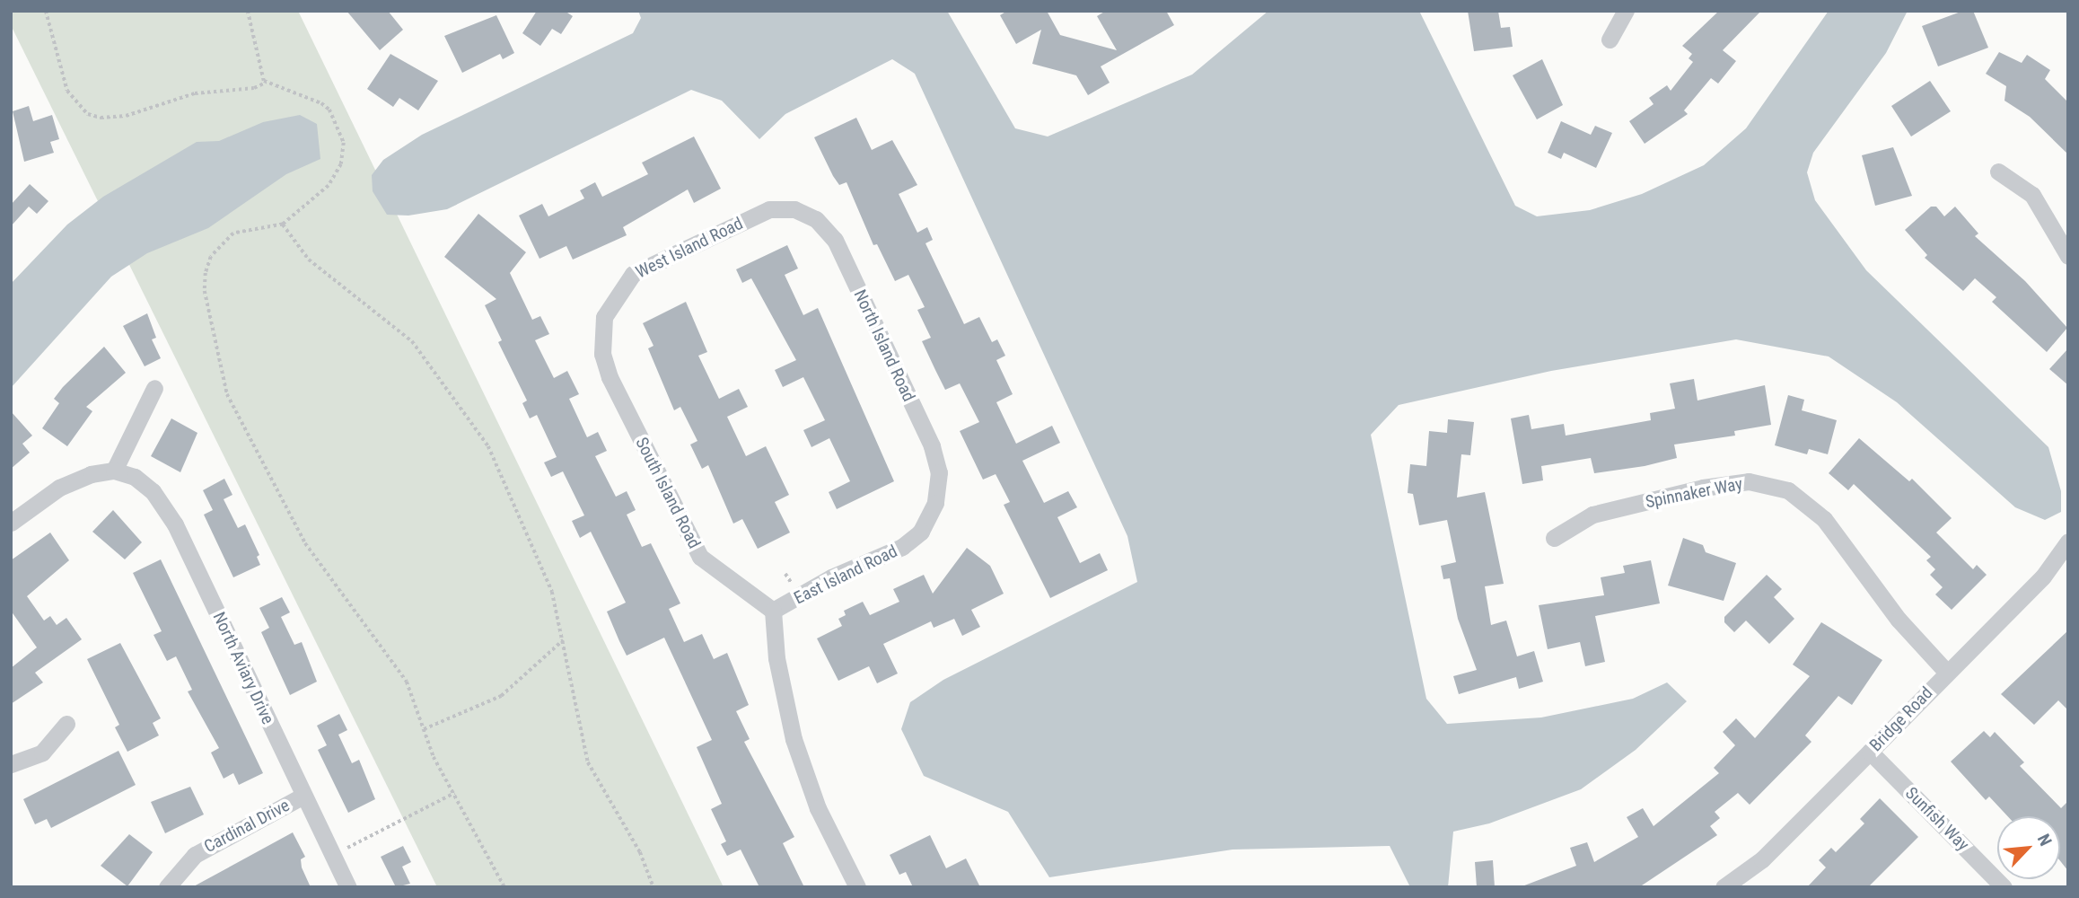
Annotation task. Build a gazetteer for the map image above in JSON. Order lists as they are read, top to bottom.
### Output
{
  "streets": {
    "street": [
      "West Island Road",
      "North Island Road",
      "South Island Road",
      "Spinnaker Way",
      "East Island Road",
      "North Aviary Drive",
      "Bridge Road",
      "Sunfish Way",
      "Cardinal Drive"
    ]
  },
  "crossings": [
    ["West Island Road", "North Island Road"],
    ["West Island Road", "South Island Road"],
    ["North Island Road", "East Island Road"],
    ["South Island Road", "East Island Road"],
    ["Spinnaker Way", "Bridge Road"],
    ["North Aviary Drive", "Cardinal Drive"],
    ["Bridge Road", "Sunfish Way"]
  ],
  "north": "top right"
}
